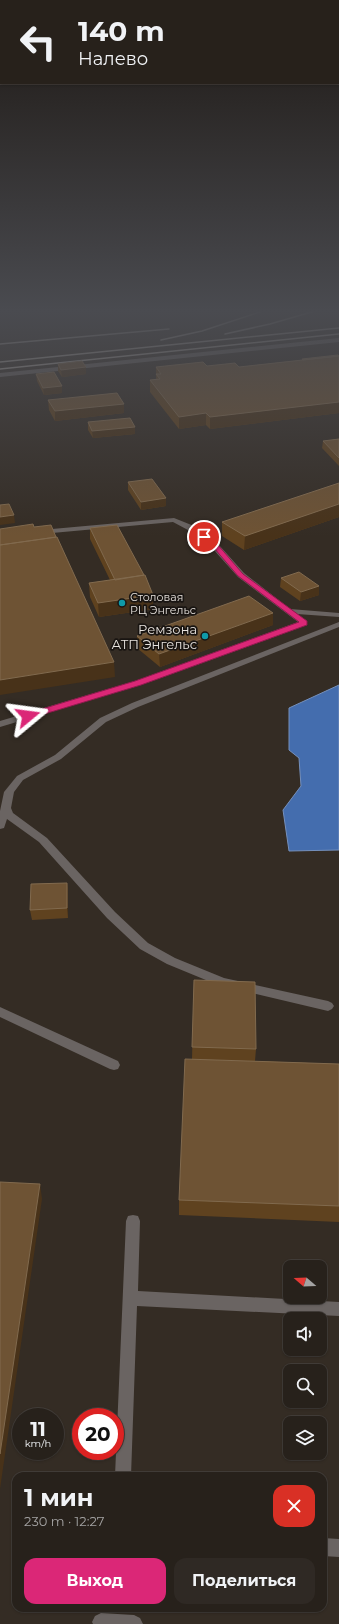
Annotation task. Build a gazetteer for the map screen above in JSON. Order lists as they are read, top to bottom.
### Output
{
  "places": ["Столовая РЦ Энгельс", "Ремзона АТП Энгельс"],
  "north": "left",
  "page": {
    "turn": ["140 m", "Налево"],
    "speed": "11 km/h",
    "limit": "20",
    "heading": ["1 мин", "230 m · 12:27"],
    "buttons": ["Выход", "Поделиться"]
  }
}
